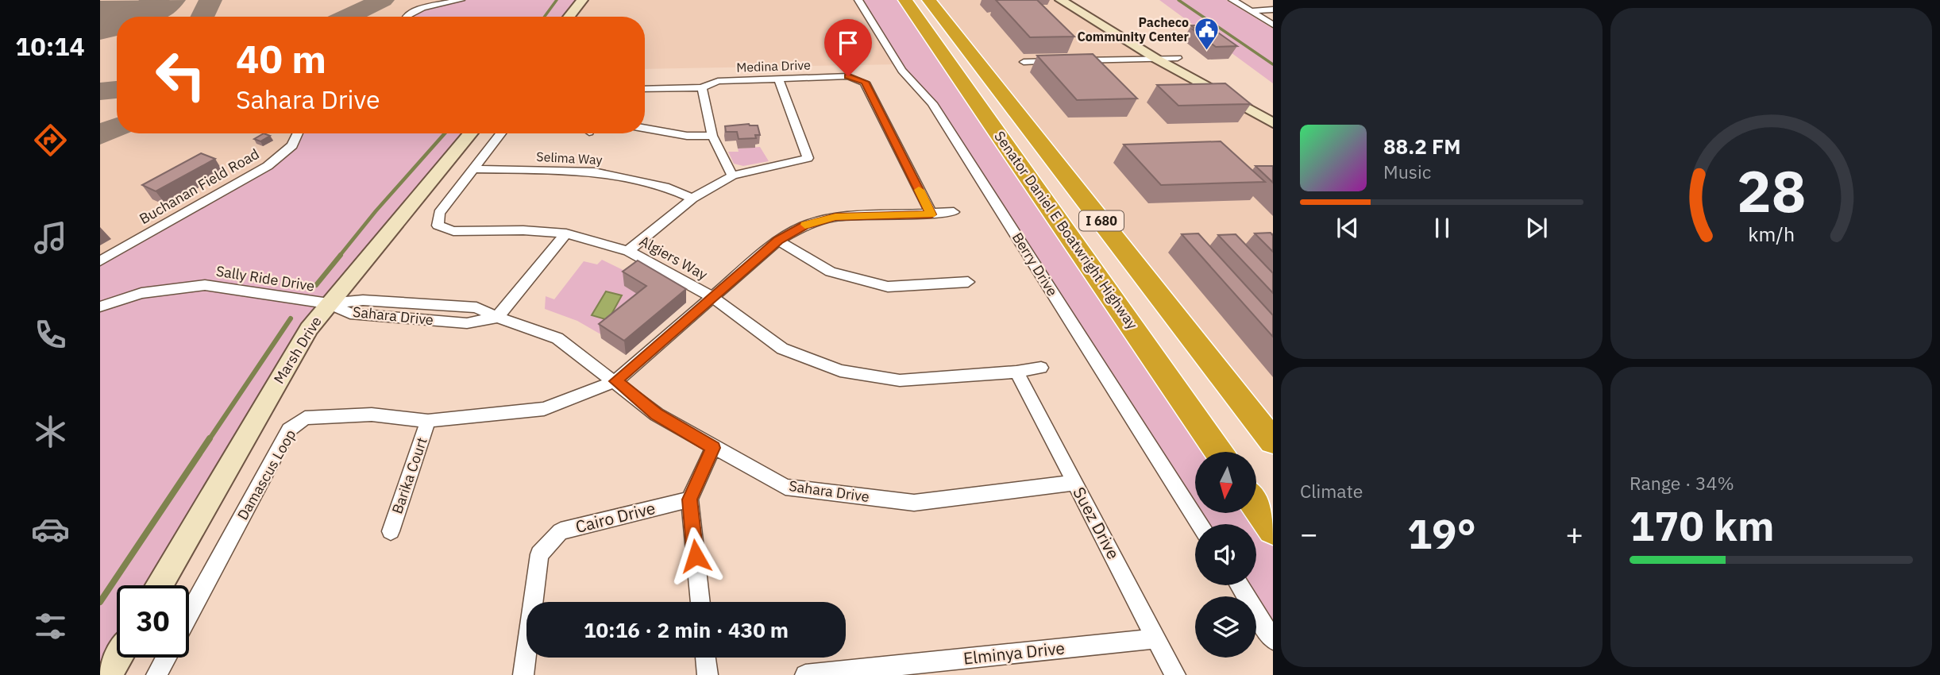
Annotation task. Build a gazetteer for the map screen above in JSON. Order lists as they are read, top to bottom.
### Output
{
  "streets": {
    "highway": ["I 680", "Senator Daniel E Boatwright Highway"],
    "main road": ["Marsh Drive"],
    "street": [
      "Medina Drive",
      "Selima Way",
      "Buchanan Field Road",
      "Algiers Way",
      "Berry Drive",
      "Sally Ride Drive",
      "Sahara Drive",
      "Damascus Loop",
      "Barika Court",
      "Cairo Drive",
      "Suez Drive",
      "Elminya Drive"
    ]
  },
  "crossings": [
    ["Medina Drive", "Damascus Loop"],
    ["Selima Way", "Algiers Way"],
    ["Algiers Way", "Damascus Loop"],
    ["Algiers Way", "Suez Drive"],
    ["Sally Ride Drive", "Sahara Drive"],
    ["Sally Ride Drive", "Marsh Drive"],
    ["Sahara Drive", "Marsh Drive"],
    ["Sahara Drive", "Damascus Loop"],
    ["Sahara Drive", "Suez Drive"],
    ["Damascus Loop", "Barika Court"],
    ["Suez Drive", "Elminya Drive"]
  ],
  "places": {
    "public building": ["Pacheco Community Center"]
  },
  "north": "bottom",
  "page": {
    "tabs": "10:14",
    "turn": ["40 m", "Sahara Drive"],
    "song": ["88.2 FM", "Music"],
    "tile": [
      "Climate",
      ["Range · 34%", "170 km"]
    ],
    "heat": ["−", "19°", "+"],
    "limit": "30",
    "trip": "10:16 · 2 min · 430 m",
    "gauge": ["28", "km/h"]
  }
}
